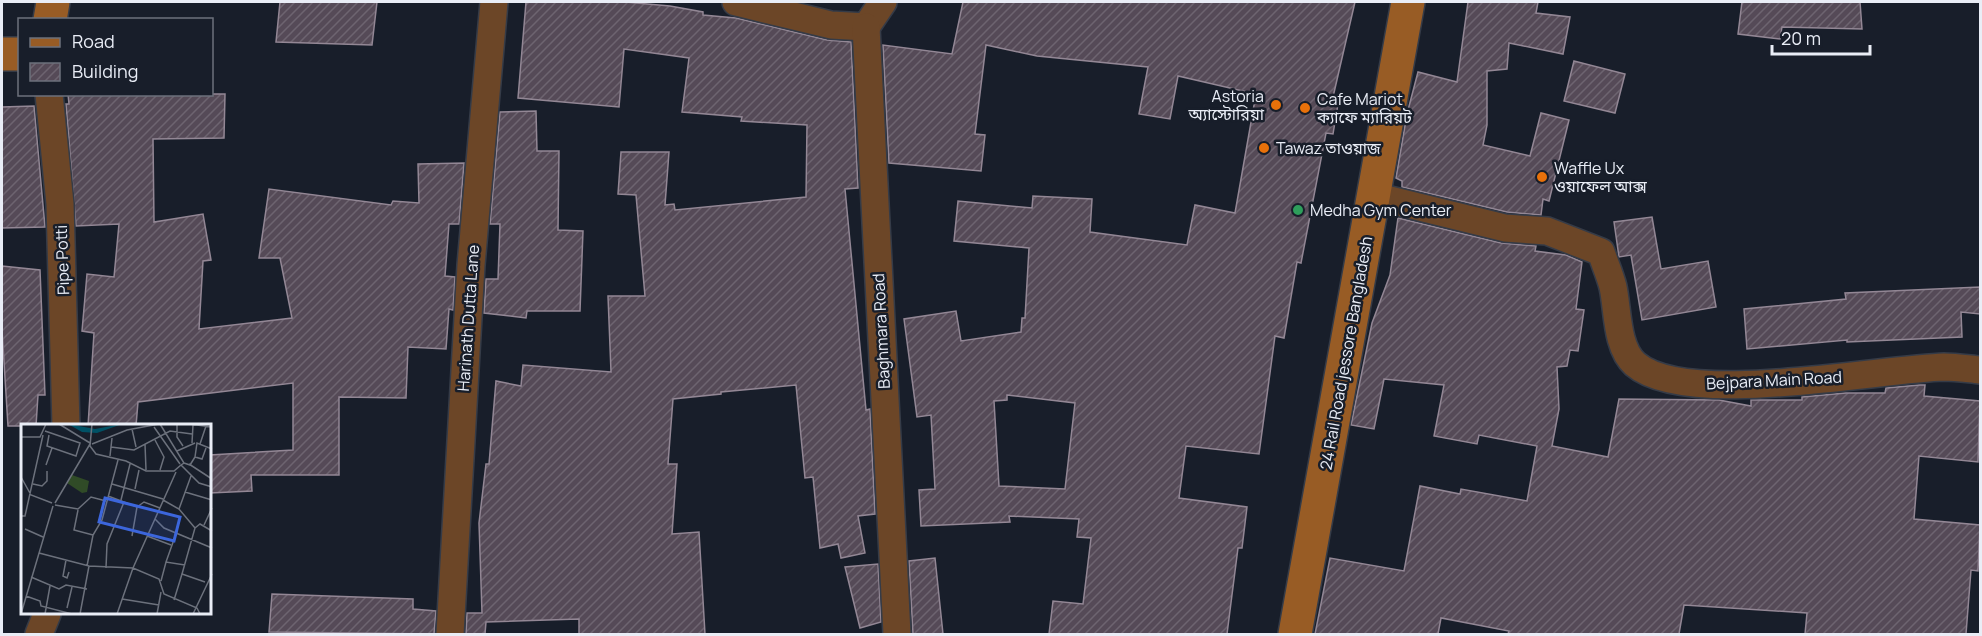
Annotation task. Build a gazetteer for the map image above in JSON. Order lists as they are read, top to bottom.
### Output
{
  "streets": {
    "street": [
      "Pipe Potti",
      "Harinath Dutta Lane",
      "Baghmara Road",
      "24 Rail Road jessore Bangladesh",
      "Bejpara Main Road"
    ]
  },
  "crossings": [
    ["24 Rail Road jessore Bangladesh", "Bejpara Main Road"]
  ],
  "places": [
    "Astoria অ্যাস্টোরিয়া",
    "Cafe Mariot ক্যাফে ম্যারিয়ট",
    "Tawaz তাওয়াজ",
    "Waffle Ux ওয়াফেল আক্স",
    "Medha Gym Center"
  ],
  "legend": ["Road", "Building"],
  "scale_bar": "20 m"
}
